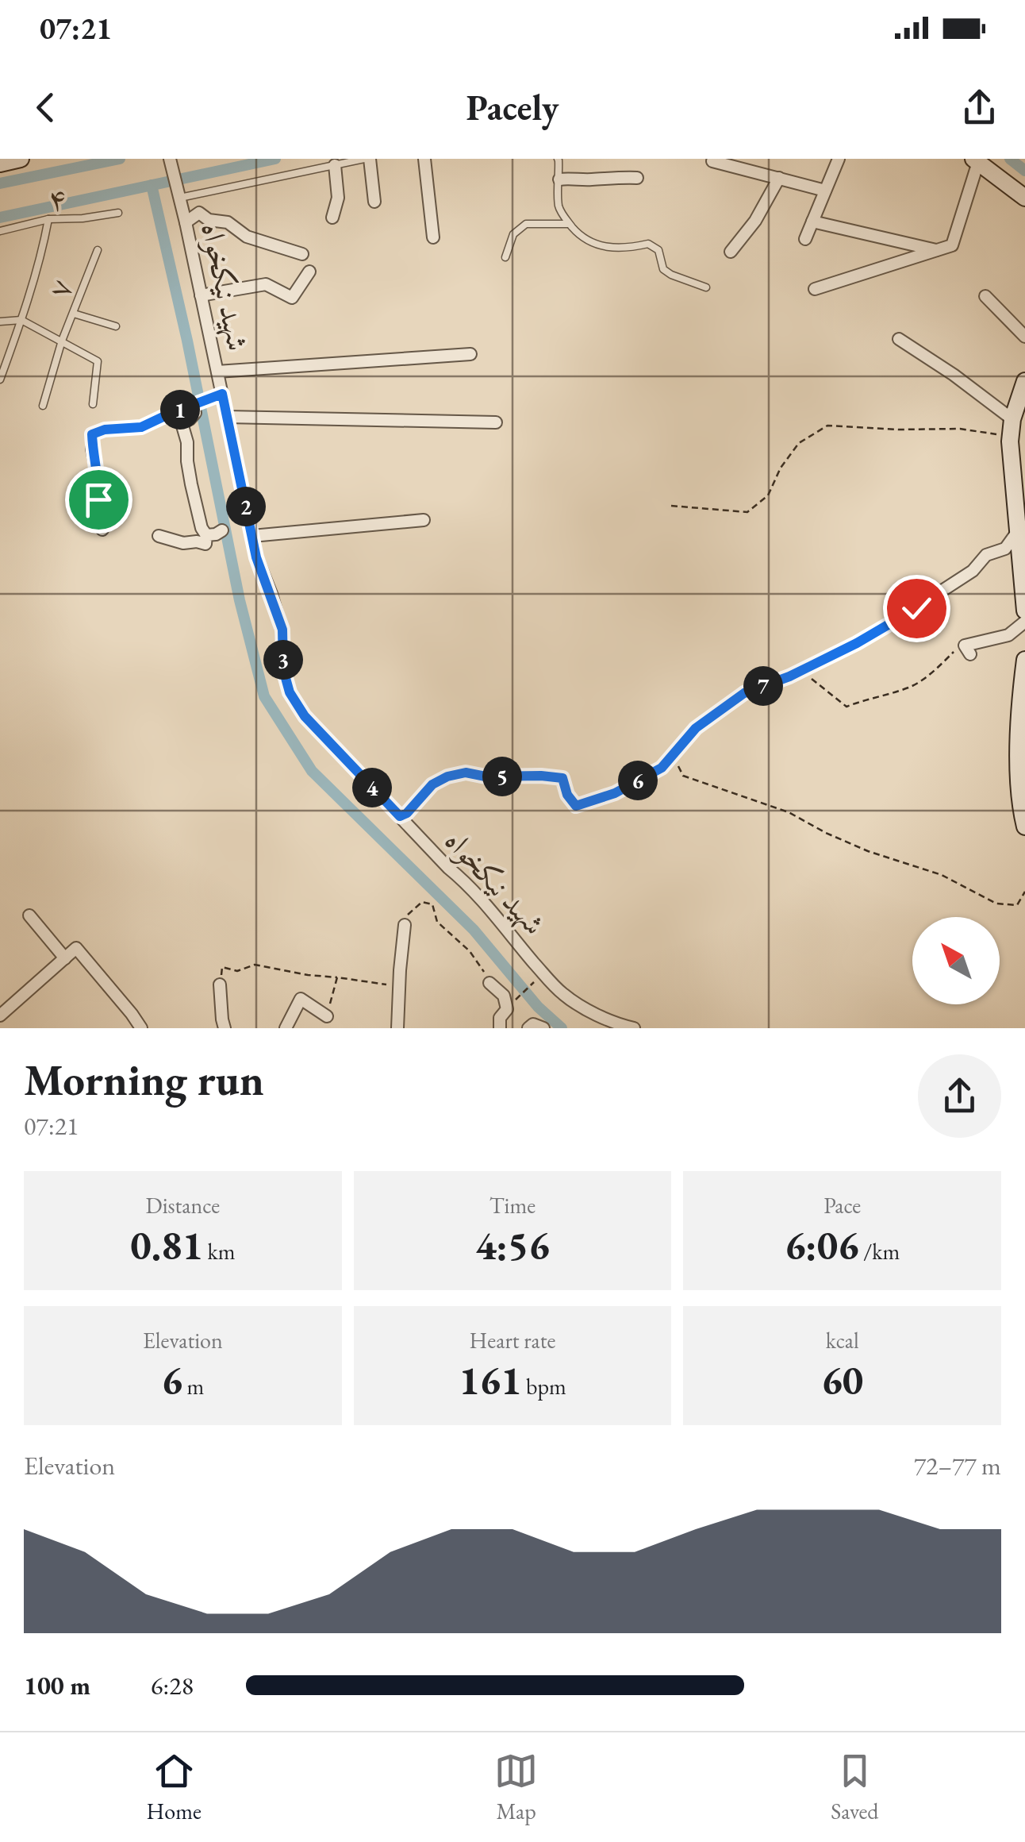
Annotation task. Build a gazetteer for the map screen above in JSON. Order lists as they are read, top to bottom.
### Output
{
  "streets": {
    "street": ["شهید نیکخواه"],
    "lane": ["۴", "۷"]
  },
  "north": "top left",
  "page": {
    "status": "07:21",
    "header": "Pacely",
    "pins": [
      "1",
      "2",
      "3",
      "7",
      "5",
      "6",
      "4"
    ],
    "heading": ["Morning run", "07:21"],
    "stats": [
      ["Distance", "0.81 km"],
      ["Time", "4:56"],
      ["Pace", "6:06 /km"],
      ["Elevation", "6 m"],
      ["Heart rate", "161 bpm"],
      ["kcal", "60"]
    ],
    "chart": ["Elevation", "72–77 m"],
    "list": [
      {
        "name": "100 m",
        "note": "6:28"
      }
    ],
    "tabs": ["Home", "Map", "Saved"]
  }
}
